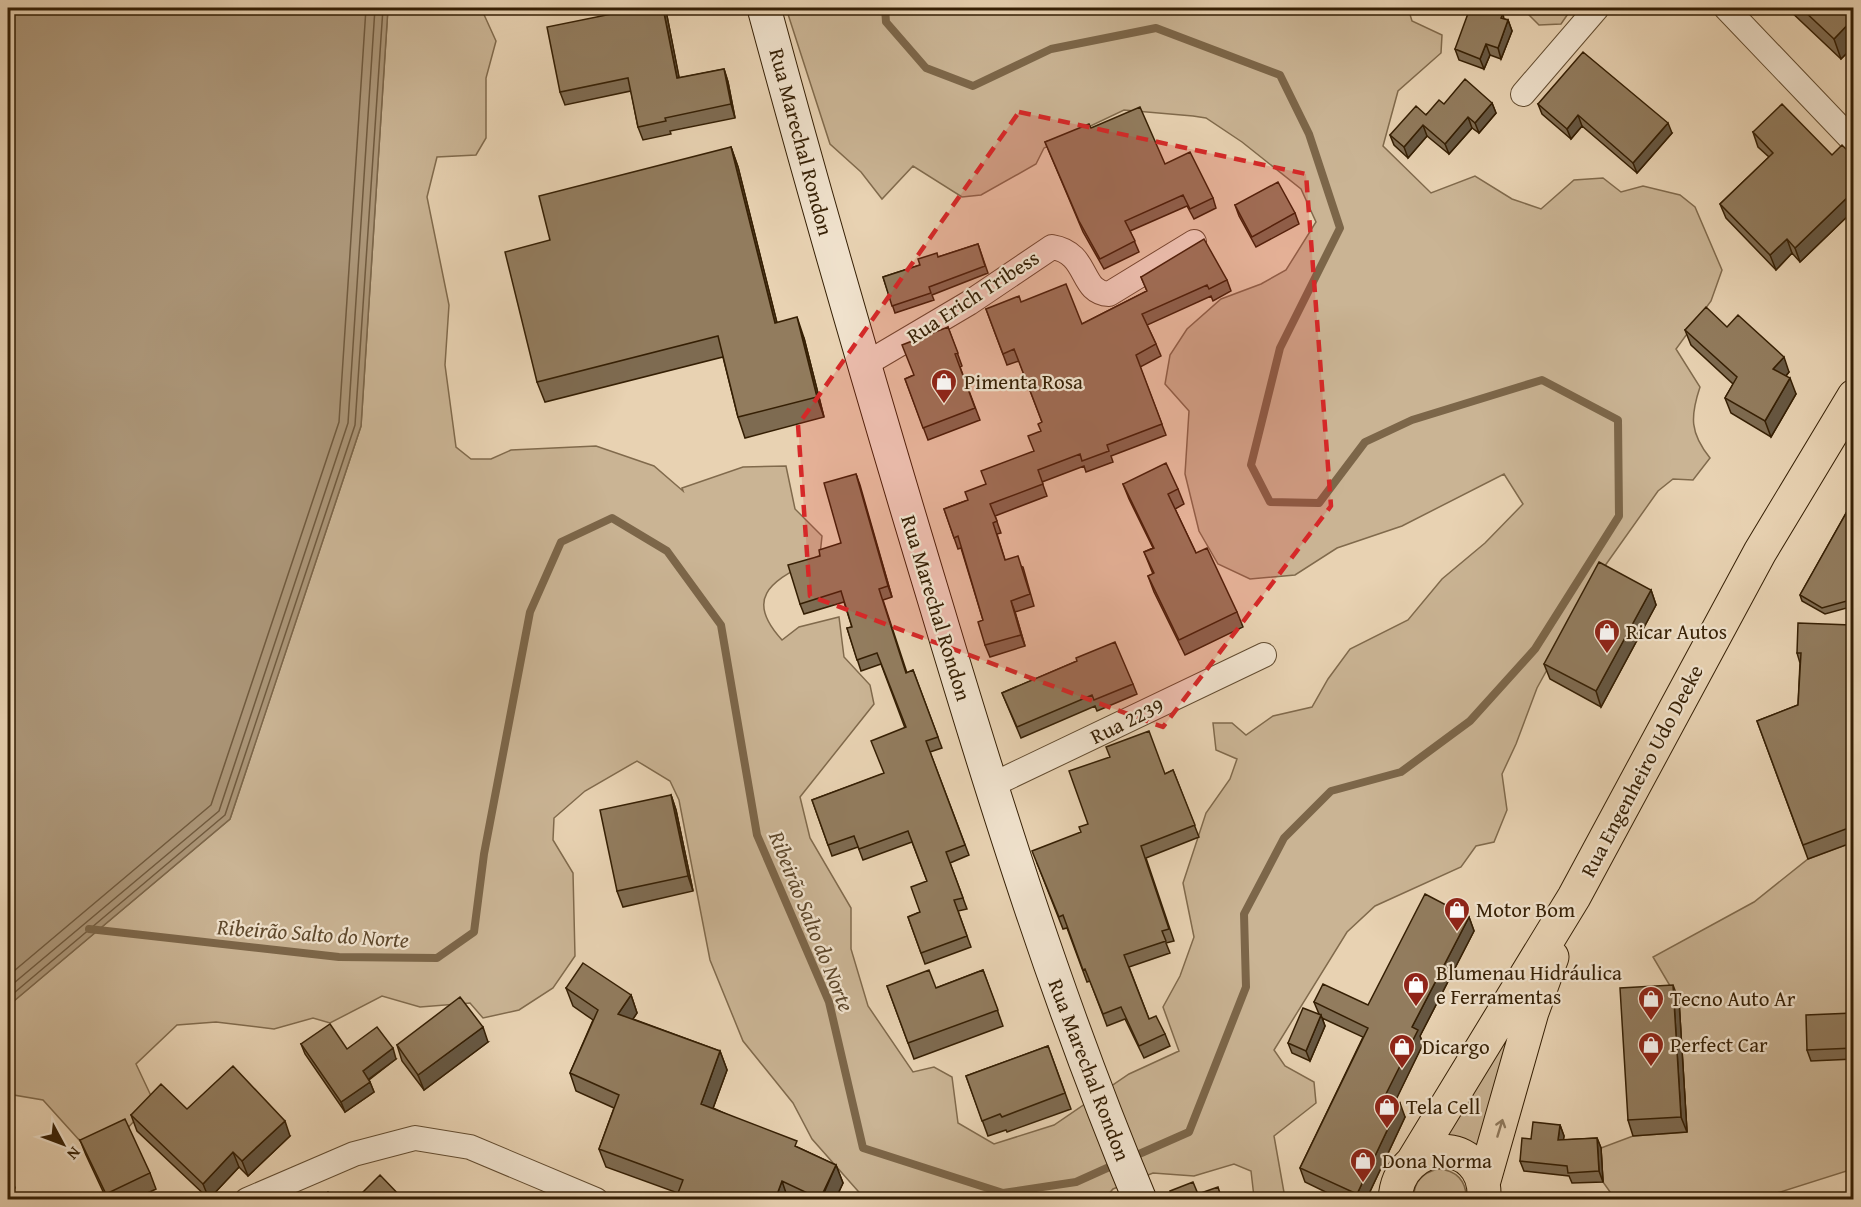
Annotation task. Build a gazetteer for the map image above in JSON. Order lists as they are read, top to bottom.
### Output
{
  "streets": {
    "main road": ["Rua Marechal Rondon", "Rua Engenheiro Udo Deeke"],
    "street": ["Rua Erich Tribess", "Rua 2239"]
  },
  "crossings": [
    ["Rua Marechal Rondon", "Rua Erich Tribess"],
    ["Rua Marechal Rondon", "Rua 2239"]
  ],
  "water": ["Ribeirão Salto do Norte"],
  "places": {
    "shop": [
      "Pimenta Rosa",
      "Ricar Autos",
      "Motor Bom",
      "Blumenau Hidráulica e Ferramentas",
      "Tecno Auto Ar",
      "Perfect Car",
      "Dicargo",
      "Tela Cell",
      "Dona Norma"
    ]
  },
  "north": "bottom right"
}
